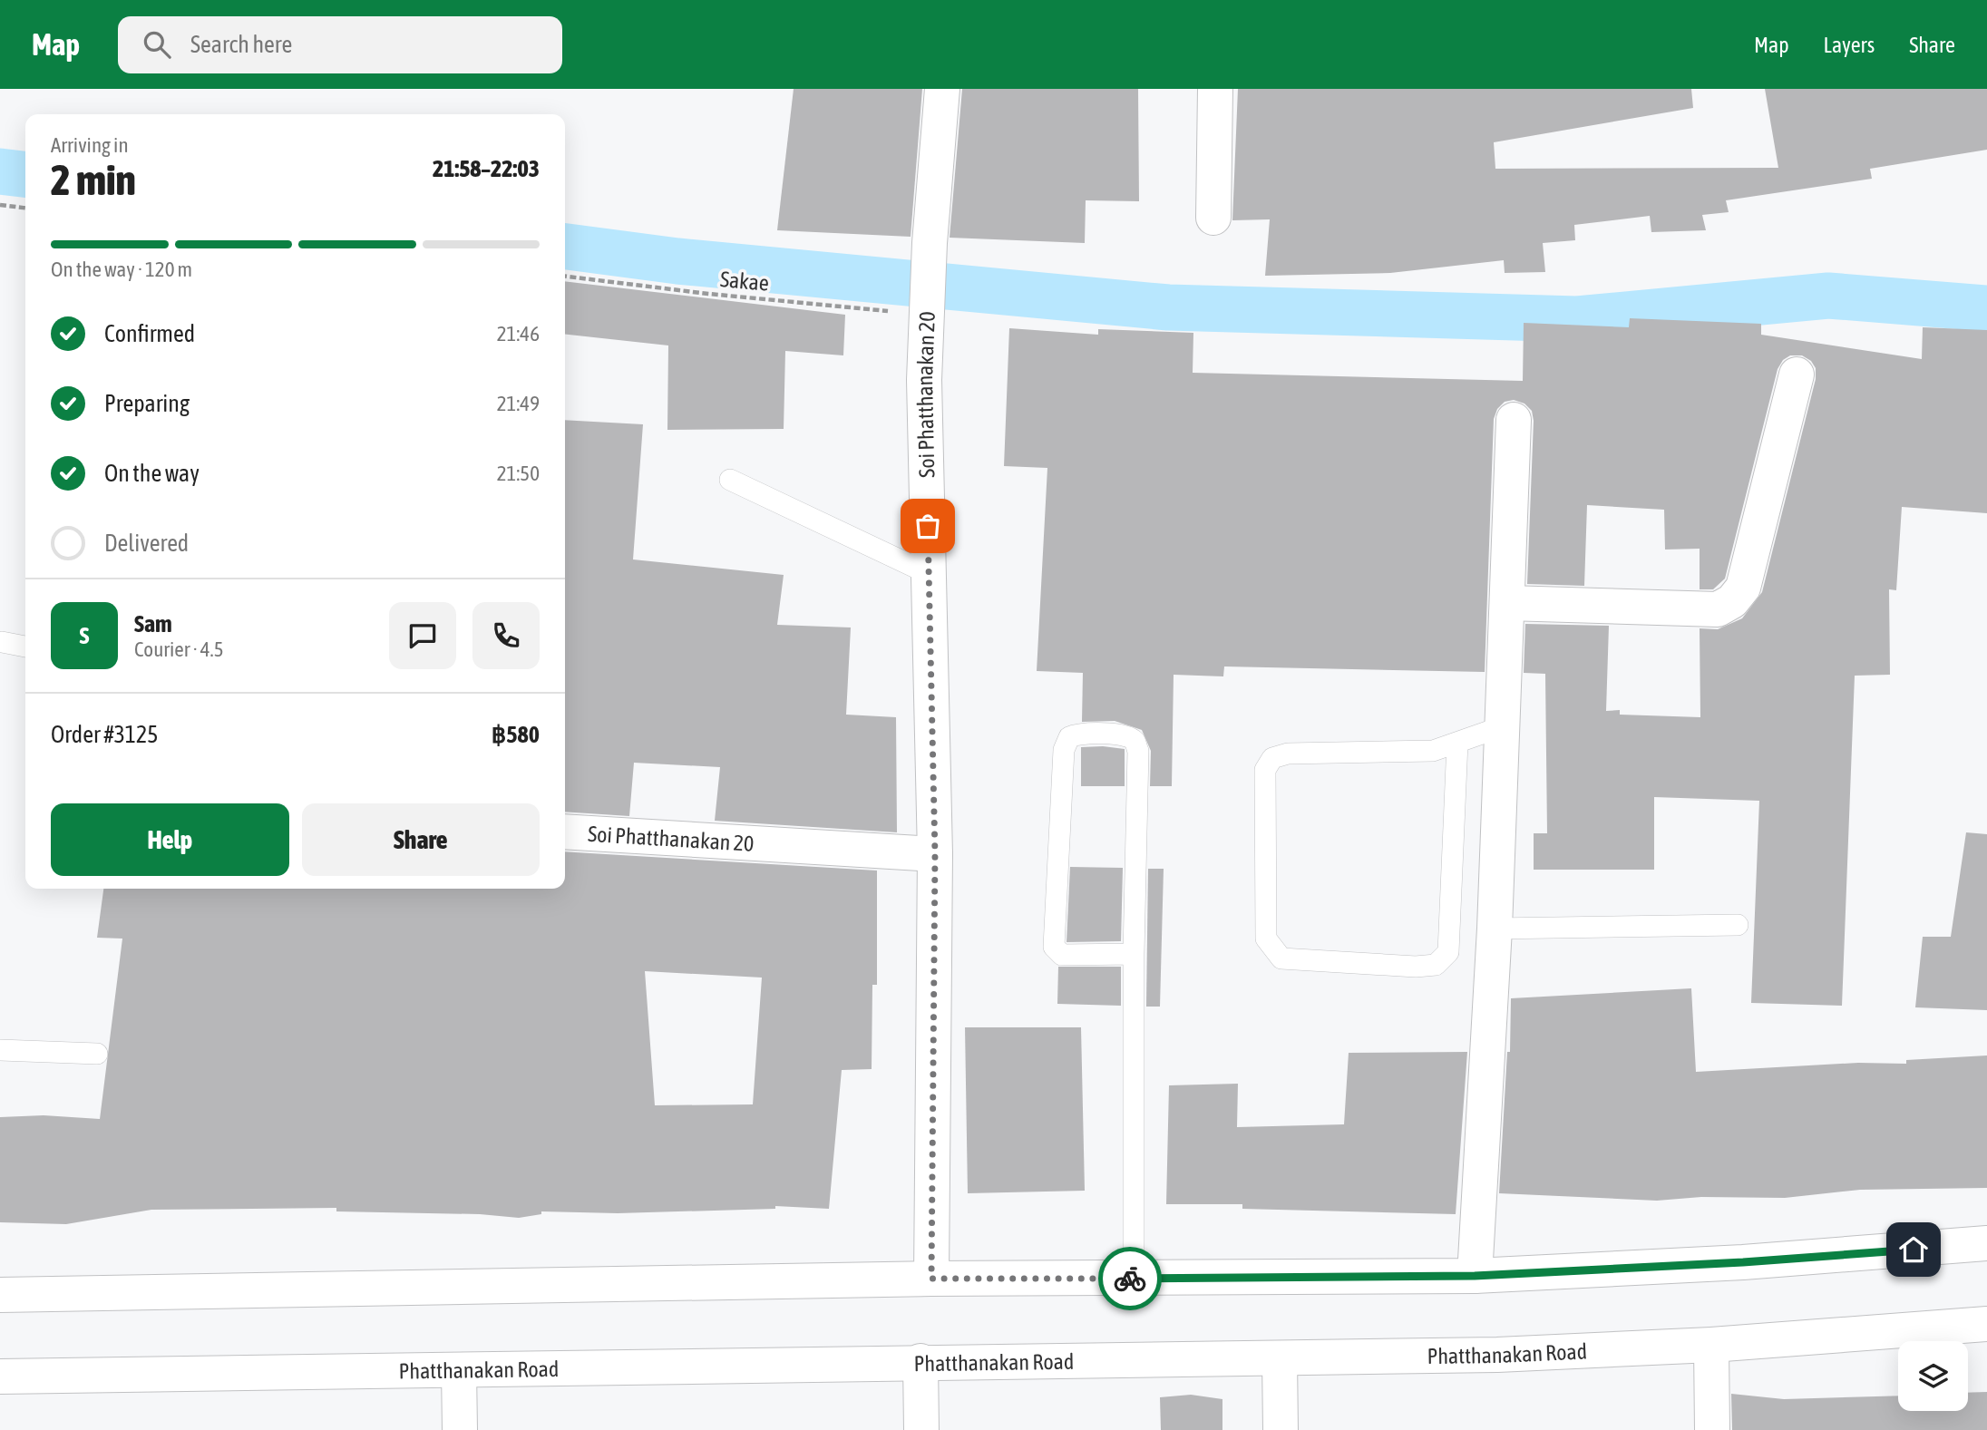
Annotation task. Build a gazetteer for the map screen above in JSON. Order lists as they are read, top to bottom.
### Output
{
  "streets": {
    "main road": ["Soi Phatthanakan 20", "Phatthanakan Road"],
    "path": ["Sakae"]
  },
  "crossings": [
    ["Sakae", "Soi Phatthanakan 20"]
  ],
  "page": {
    "header": "Map",
    "search": "Search here",
    "nav": ["Map", "Layers", "Share"],
    "heading": ["2 min", "Arriving in", "21:58–22:03"],
    "panel": [
      "Sam",
      "Courier · 4.5",
      "Order #3125",
      "฿580"
    ],
    "bar": "On the way · 120 m",
    "list": [
      ["Confirmed", "21:46"],
      ["Preparing", "21:49"],
      ["On the way", "21:50"],
      "Delivered"
    ],
    "round": "S",
    "buttons": ["Help", "Share"]
  }
}
